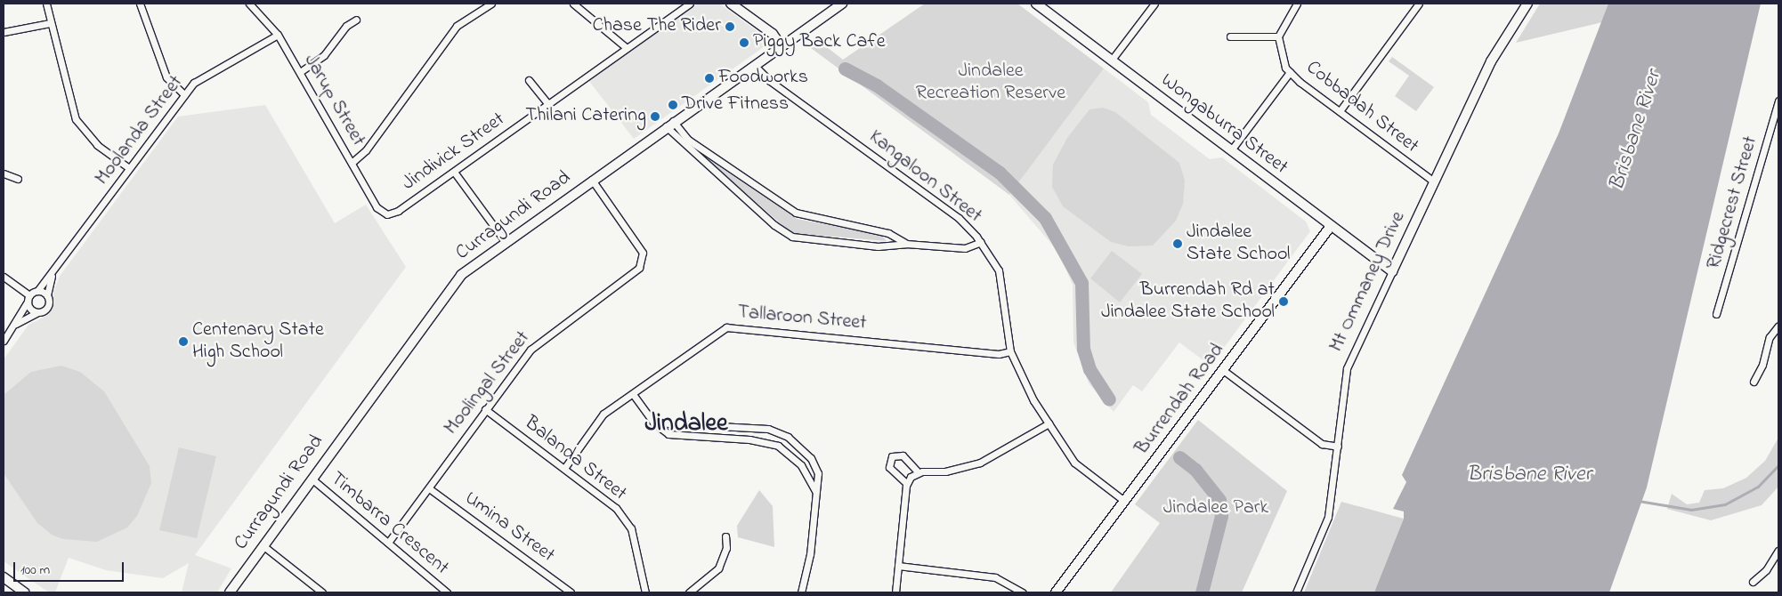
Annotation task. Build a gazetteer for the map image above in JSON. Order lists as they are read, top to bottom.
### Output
{
  "streets": {
    "street": [
      "Jarup Street",
      "Cobbadah Street",
      "Wongaburra Street",
      "Moolanda Street",
      "Jindivick Street",
      "Kangaloon Street",
      "Ridgecrest Street",
      "Curragundi Road",
      "Mt Ommaney Drive",
      "Tallaroon Street",
      "Moolingal Street",
      "Burrendah Road",
      "Balanda Street",
      "Timbarra Crescent",
      "Umina Street"
    ]
  },
  "crossings": [
    ["Jarup Street", "Moolanda Street"],
    ["Jarup Street", "Jindivick Street"],
    ["Cobbadah Street", "Mt Ommaney Drive"],
    ["Wongaburra Street", "Mt Ommaney Drive"],
    ["Wongaburra Street", "Burrendah Road"],
    ["Kangaloon Street", "Curragundi Road"],
    ["Kangaloon Street", "Tallaroon Street"],
    ["Kangaloon Street", "Burrendah Road"],
    ["Curragundi Road", "Moolingal Street"],
    ["Curragundi Road", "Timbarra Crescent"],
    ["Tallaroon Street", "Balanda Street"],
    ["Moolingal Street", "Balanda Street"],
    ["Moolingal Street", "Timbarra Crescent"],
    ["Moolingal Street", "Umina Street"]
  ],
  "districts": ["Jindalee"],
  "water": ["Brisbane River"],
  "parks": ["Jindalee Recreation Reserve", "Jindalee Park"],
  "places": [
    "Chase The Rider",
    "Piggy Back Cafe",
    "Foodworks",
    "Drive Fitness",
    "Thilani Catering",
    "Jindalee State School",
    "Burrendah Rd at Jindalee State School",
    "Centenary State High School"
  ],
  "scale_bar": "100 m"
}
